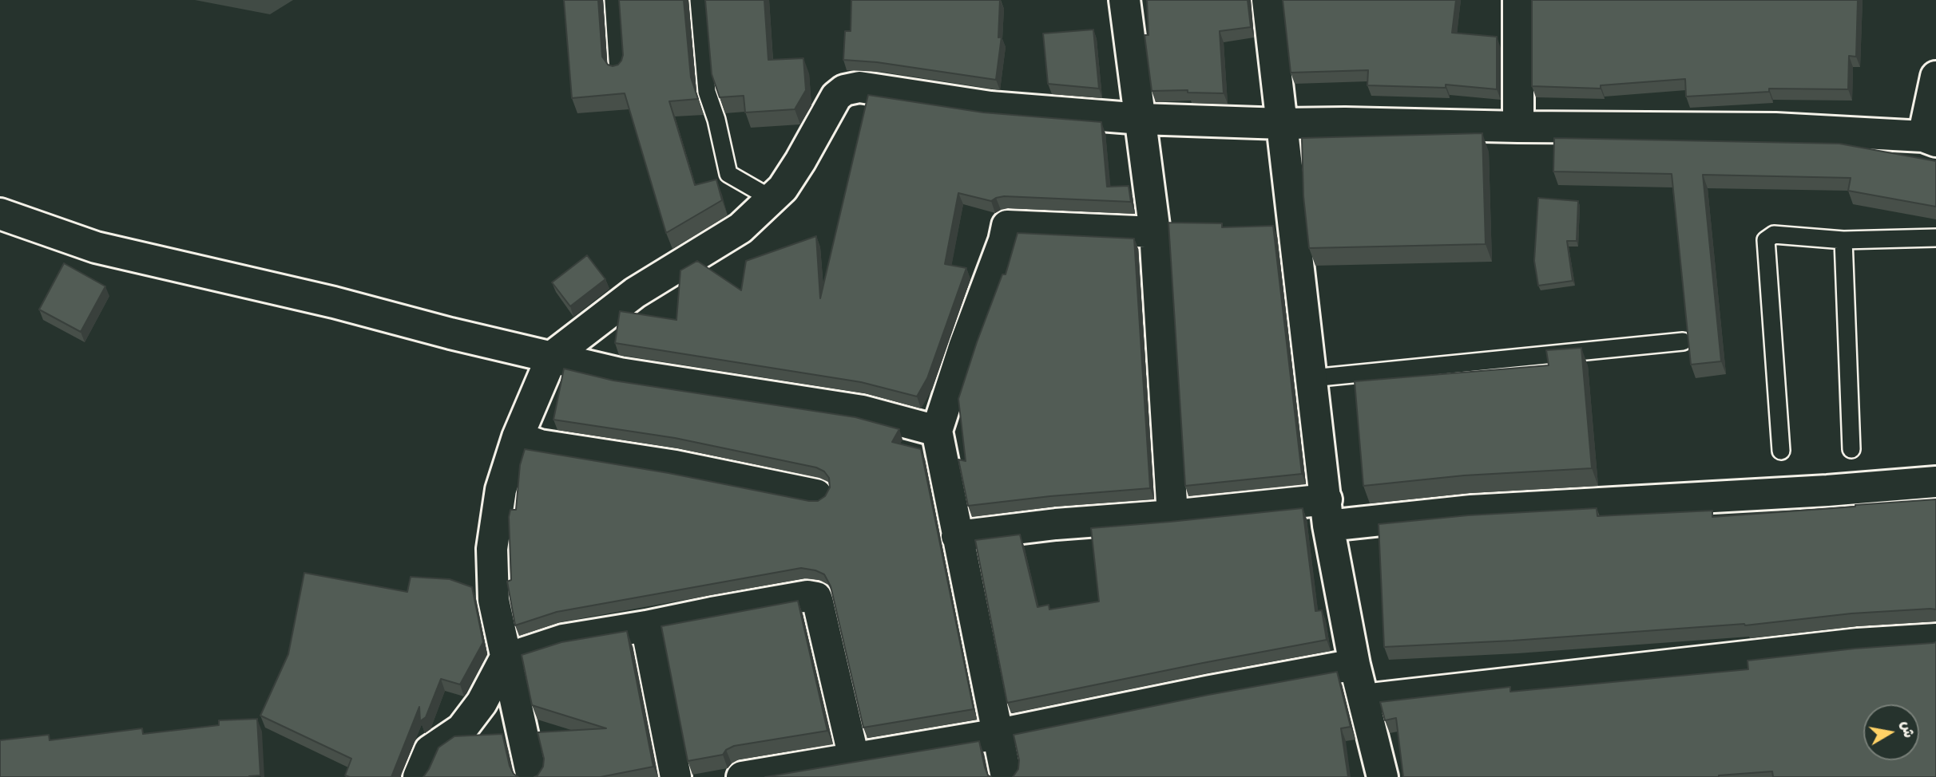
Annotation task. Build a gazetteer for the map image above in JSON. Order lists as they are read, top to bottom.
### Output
{
  "north": "right"
}
